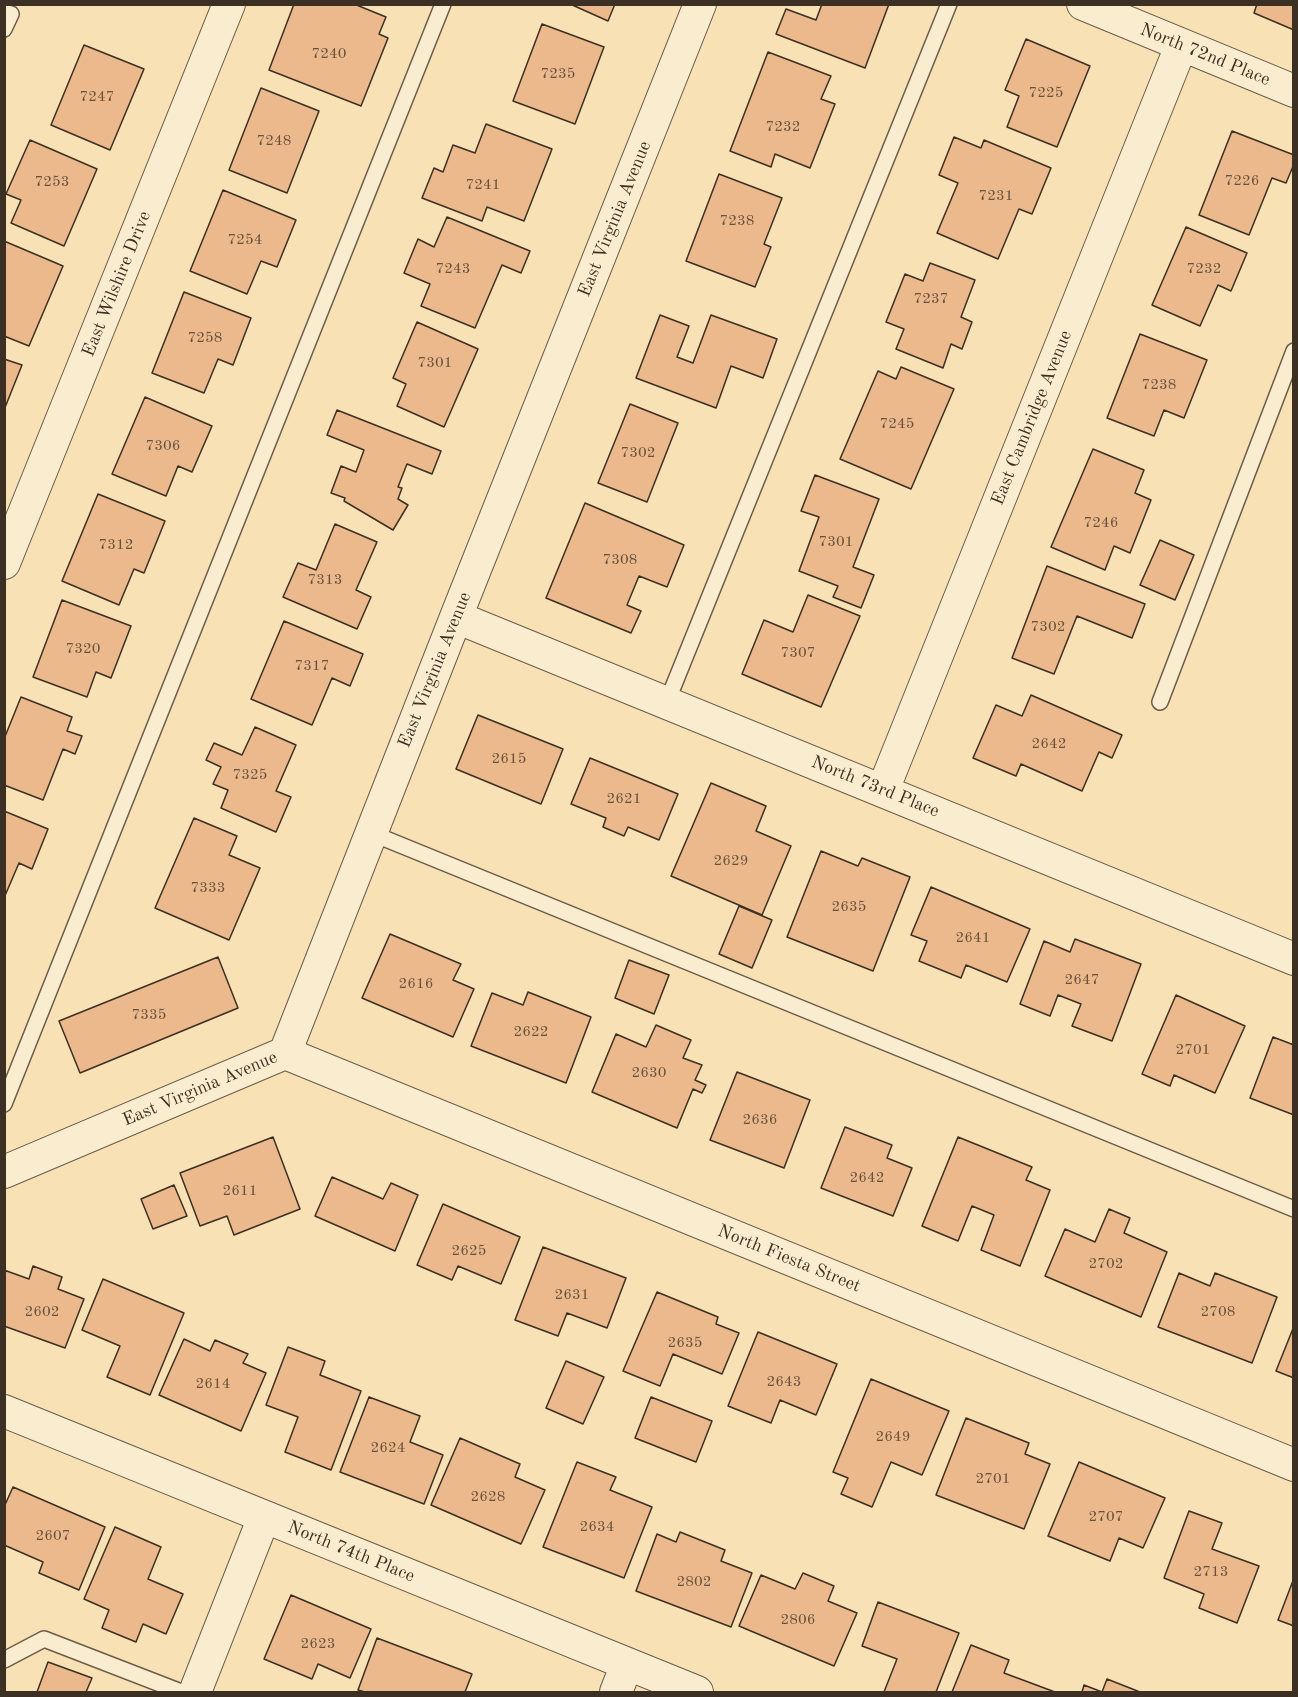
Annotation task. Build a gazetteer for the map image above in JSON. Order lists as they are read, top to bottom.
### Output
{
  "streets": {
    "street": [
      "North 72nd Place",
      "East Virginia Avenue",
      "East Wilshire Drive",
      "East Cambridge Avenue",
      "North 73rd Place",
      "North Fiesta Street",
      "North 74th Place"
    ]
  },
  "crossings": [
    ["North 72nd Place", "East Cambridge Avenue"],
    ["East Virginia Avenue", "North 73rd Place"],
    ["East Virginia Avenue", "North Fiesta Street"],
    ["East Cambridge Avenue", "North 73rd Place"]
  ],
  "house_numbers": [
    "7240",
    "7235",
    "7225",
    "7247",
    "7232",
    "7248",
    "7226",
    "7253",
    "7241",
    "7231",
    "7238",
    "7254",
    "7243",
    "7232",
    "7237",
    "7258",
    "7301",
    "7238",
    "7245",
    "7306",
    "7302",
    "7246",
    "7301",
    "7312",
    "7308",
    "7313",
    "7302",
    "7320",
    "7307",
    "7317",
    "2642",
    "2615",
    "7325",
    "2621",
    "2629",
    "7333",
    "2635",
    "2641",
    "2647",
    "2616",
    "7335",
    "2622",
    "2701",
    "2630",
    "2636",
    "2642",
    "2611",
    "2625",
    "2702",
    "2631",
    "2602",
    "2708",
    "2635",
    "2643",
    "2614",
    "2649",
    "2624",
    "2701",
    "2628",
    "2707",
    "2634",
    "2607",
    "2713",
    "2802",
    "2806",
    "2623"
  ]
}
